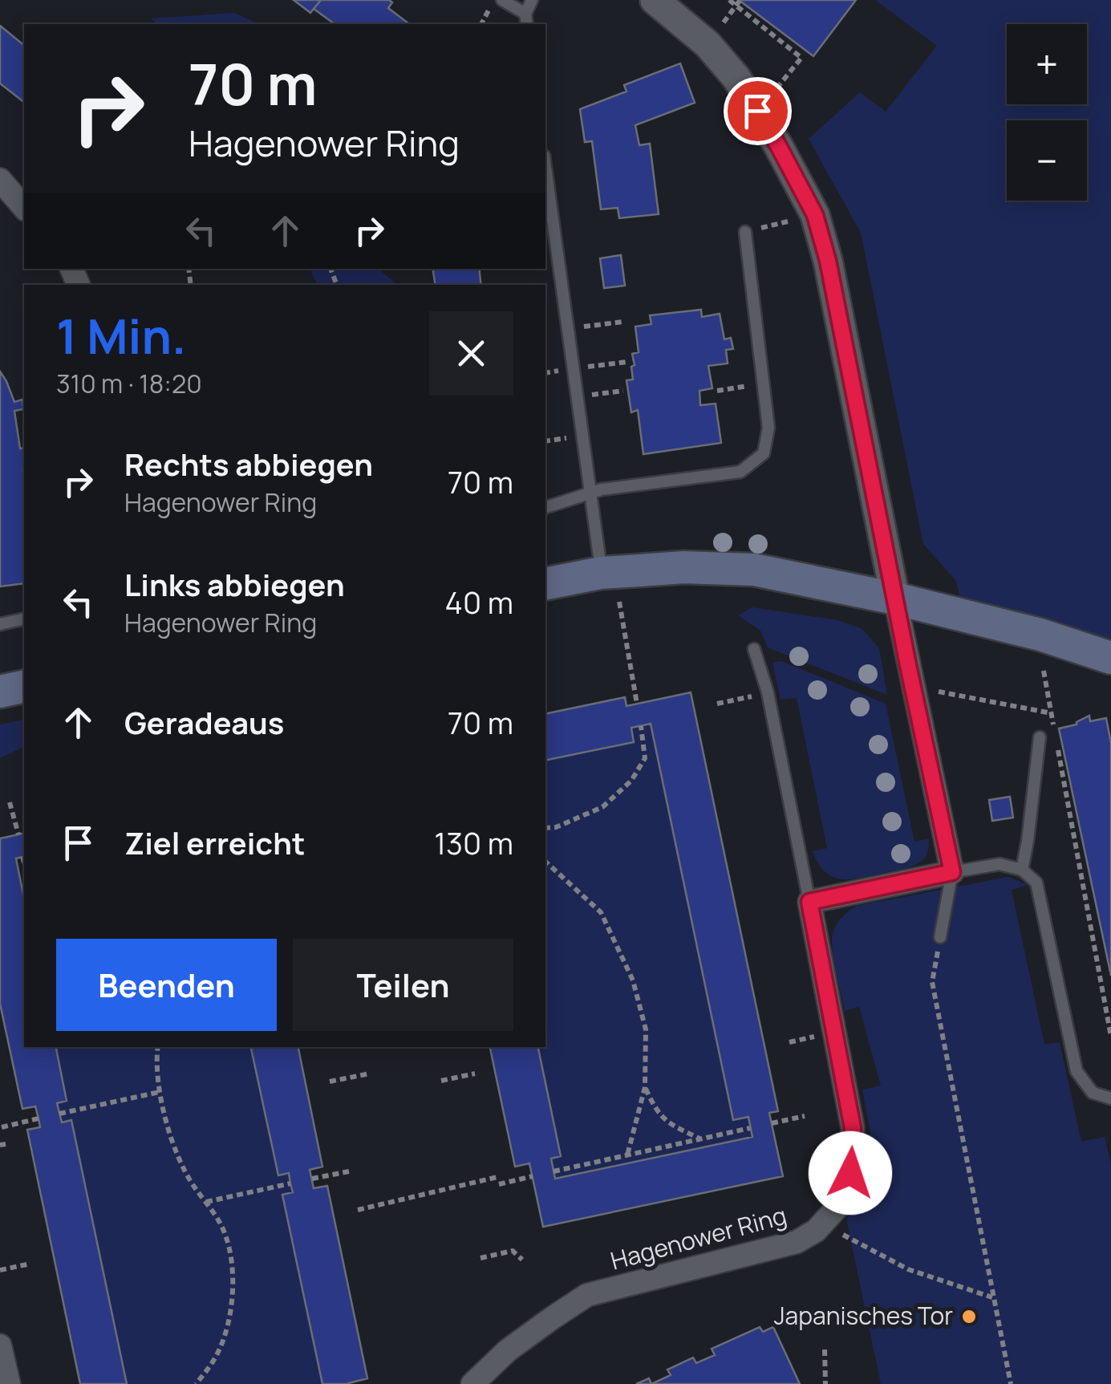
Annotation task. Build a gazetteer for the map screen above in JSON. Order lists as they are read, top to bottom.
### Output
{
  "streets": {
    "street": ["Hagenower Ring"]
  },
  "places": ["Japanisches Tor"],
  "page": {
    "map_buttons": ["+", "−"],
    "turn": ["70 m", "Hagenower Ring"],
    "heading": ["1 Min.", "310 m · 18:20"],
    "list": [
      {
        "name": "Rechts abbiegen",
        "note": "Hagenower Ring",
        "value": "70 m"
      },
      {
        "name": "Links abbiegen",
        "note": "Hagenower Ring",
        "value": "40 m"
      },
      {
        "name": "Geradeaus",
        "value": "70 m"
      },
      {
        "name": "Ziel erreicht",
        "value": "130 m"
      }
    ],
    "buttons": ["Beenden", "Teilen"]
  }
}
